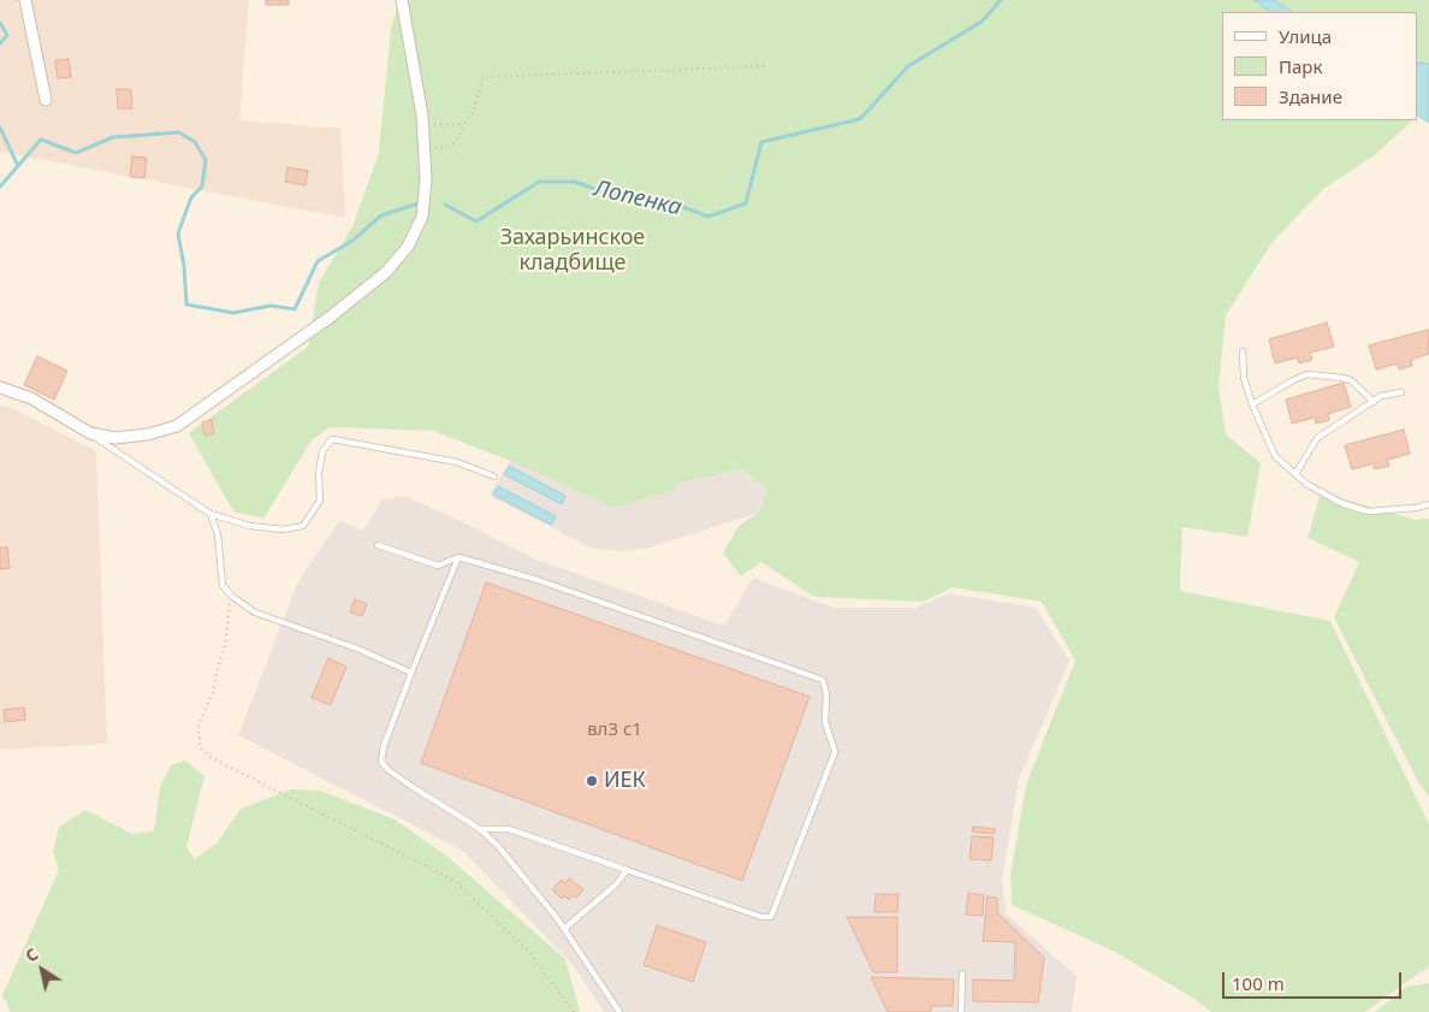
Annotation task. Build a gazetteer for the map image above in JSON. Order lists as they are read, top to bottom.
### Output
{
  "water": ["Лопенка"],
  "parks": ["Захарьинское кладбище"],
  "places": ["ИЕК"],
  "house_numbers": ["вл3 с1"],
  "legend": ["Улица", "Парк", "Здание"],
  "scale_bar": "100 m",
  "north": "top left"
}
